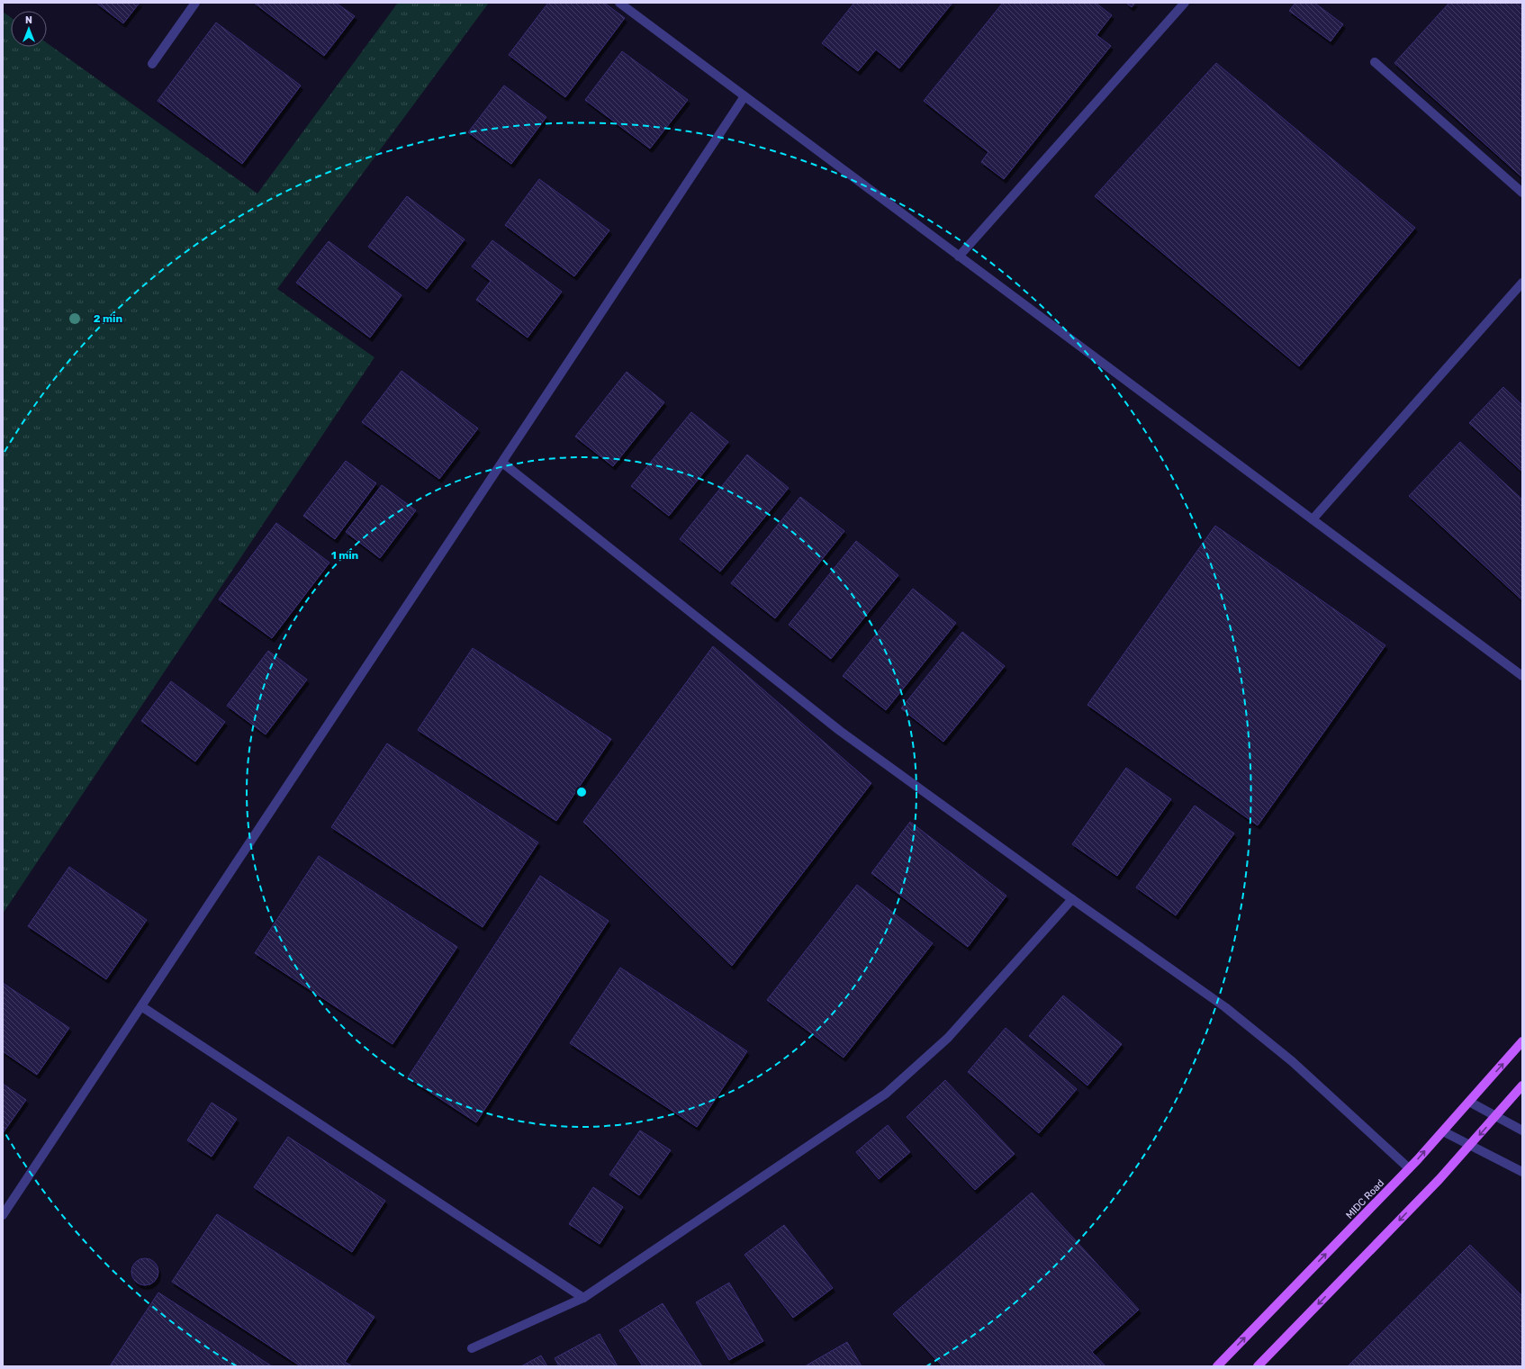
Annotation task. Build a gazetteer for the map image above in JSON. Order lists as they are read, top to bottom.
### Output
{
  "streets": {
    "main road": ["MIDC Road"]
  },
  "north": "top",
  "rings": ["2 min", "1 min"]
}
